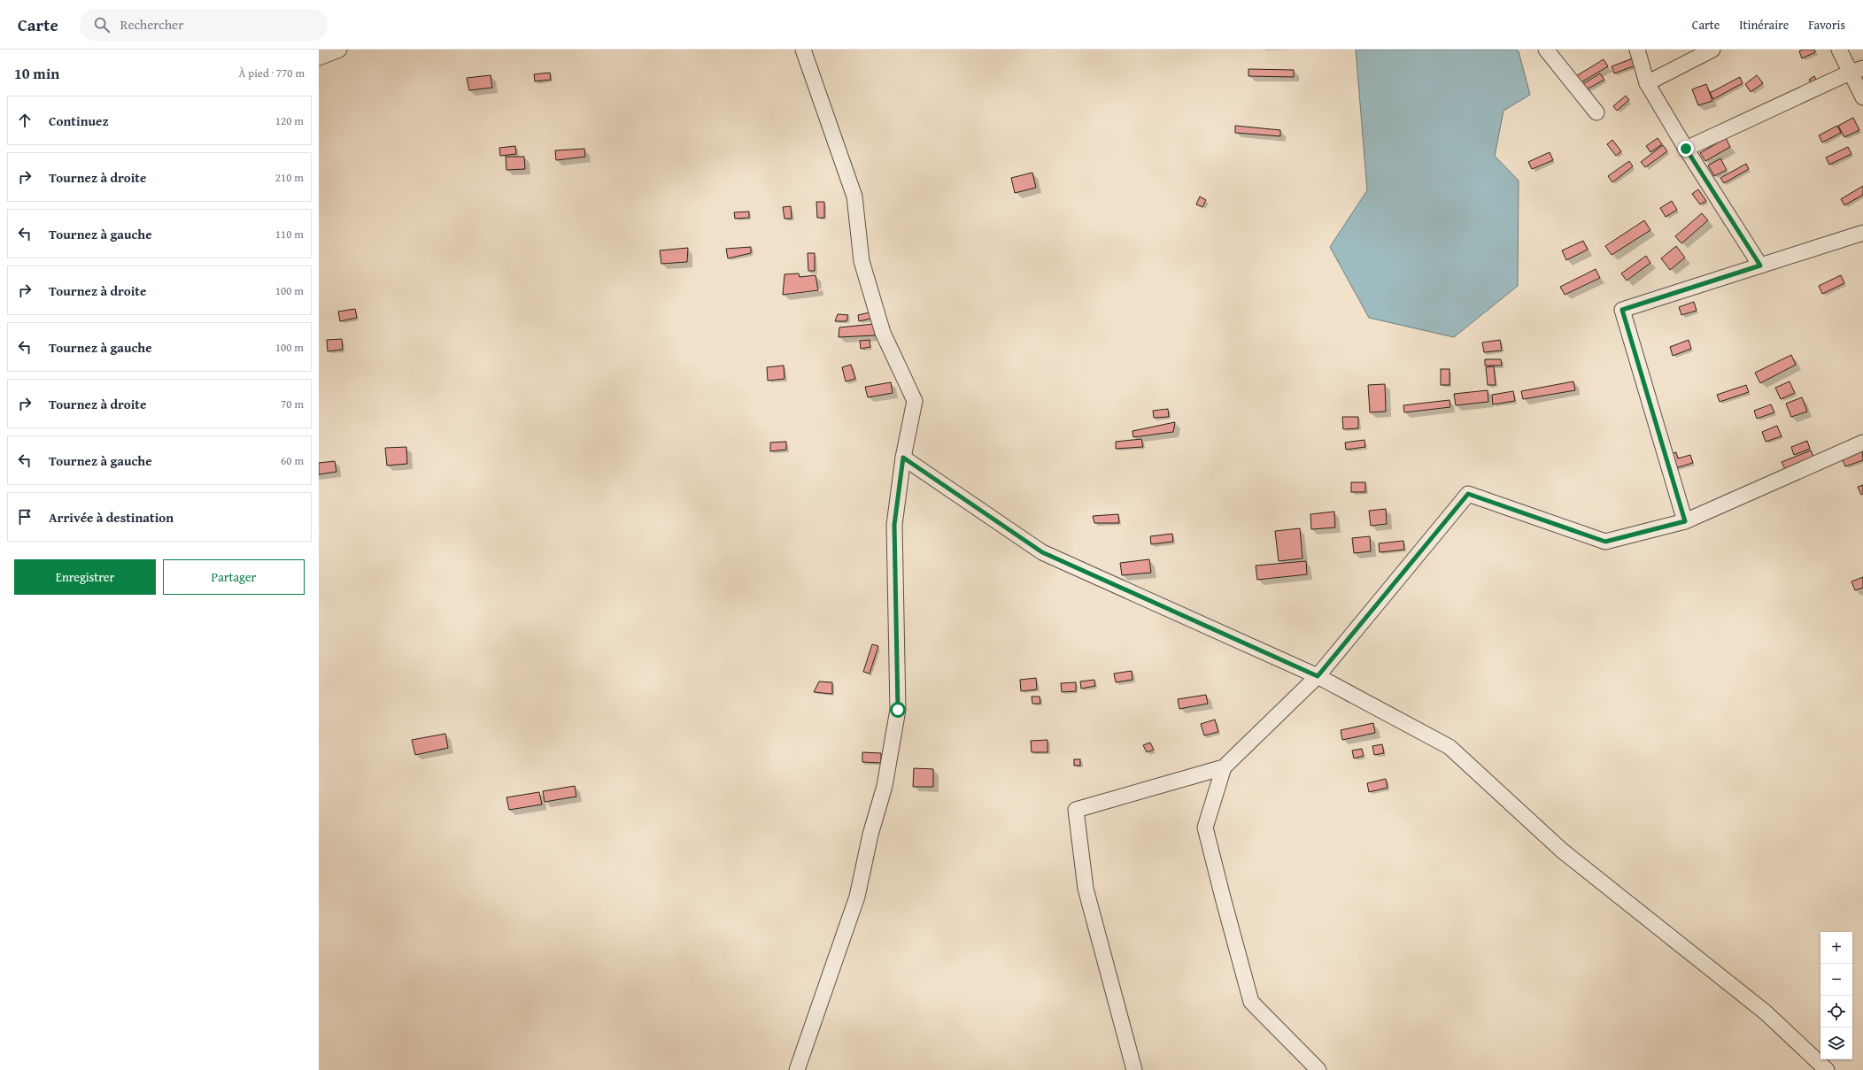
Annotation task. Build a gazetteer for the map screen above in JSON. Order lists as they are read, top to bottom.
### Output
{
  "page": {
    "header": "Carte",
    "search": "Rechercher",
    "nav": ["Carte", "Itinéraire", "Favoris"],
    "heading": ["10 min", "À pied · 770 m"],
    "list": [
      ["Continuez", "120 m"],
      ["Tournez à droite", "210 m"],
      ["Tournez à gauche", "110 m"],
      ["Tournez à droite", "100 m"],
      ["Tournez à gauche", "100 m"],
      ["Tournez à droite", "70 m"],
      ["Tournez à gauche", "60 m"],
      "Arrivée à destination"
    ],
    "buttons": ["Enregistrer", "Partager"],
    "map_buttons": ["+", "−"]
  }
}
